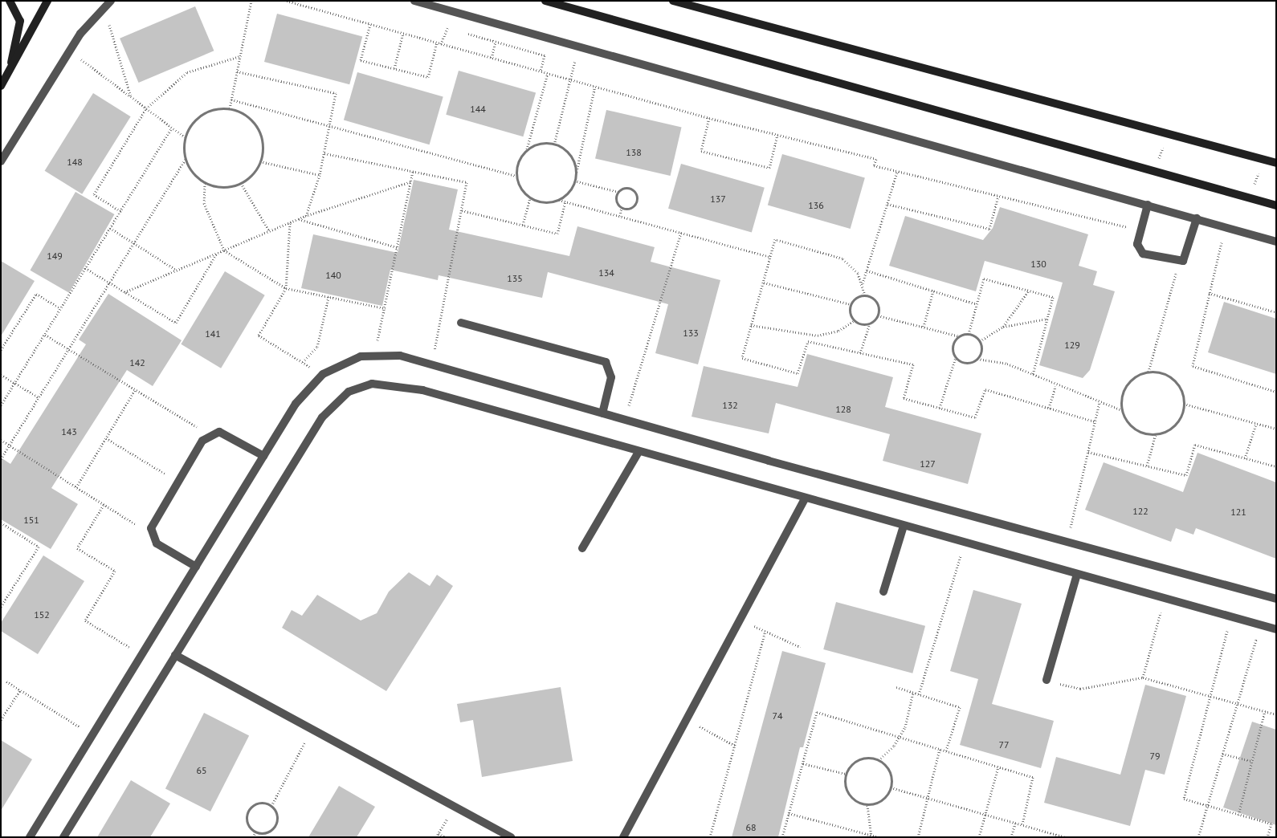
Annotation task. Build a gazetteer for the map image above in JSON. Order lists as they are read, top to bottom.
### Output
{
  "house_numbers": [
    "144",
    "138",
    "148",
    "137",
    "136",
    "149",
    "130",
    "134",
    "140",
    "135",
    "133",
    "141",
    "129",
    "142",
    "132",
    "128",
    "143",
    "127",
    "122",
    "121",
    "151",
    "152",
    "74",
    "77",
    "79",
    "65",
    "68"
  ]
}
